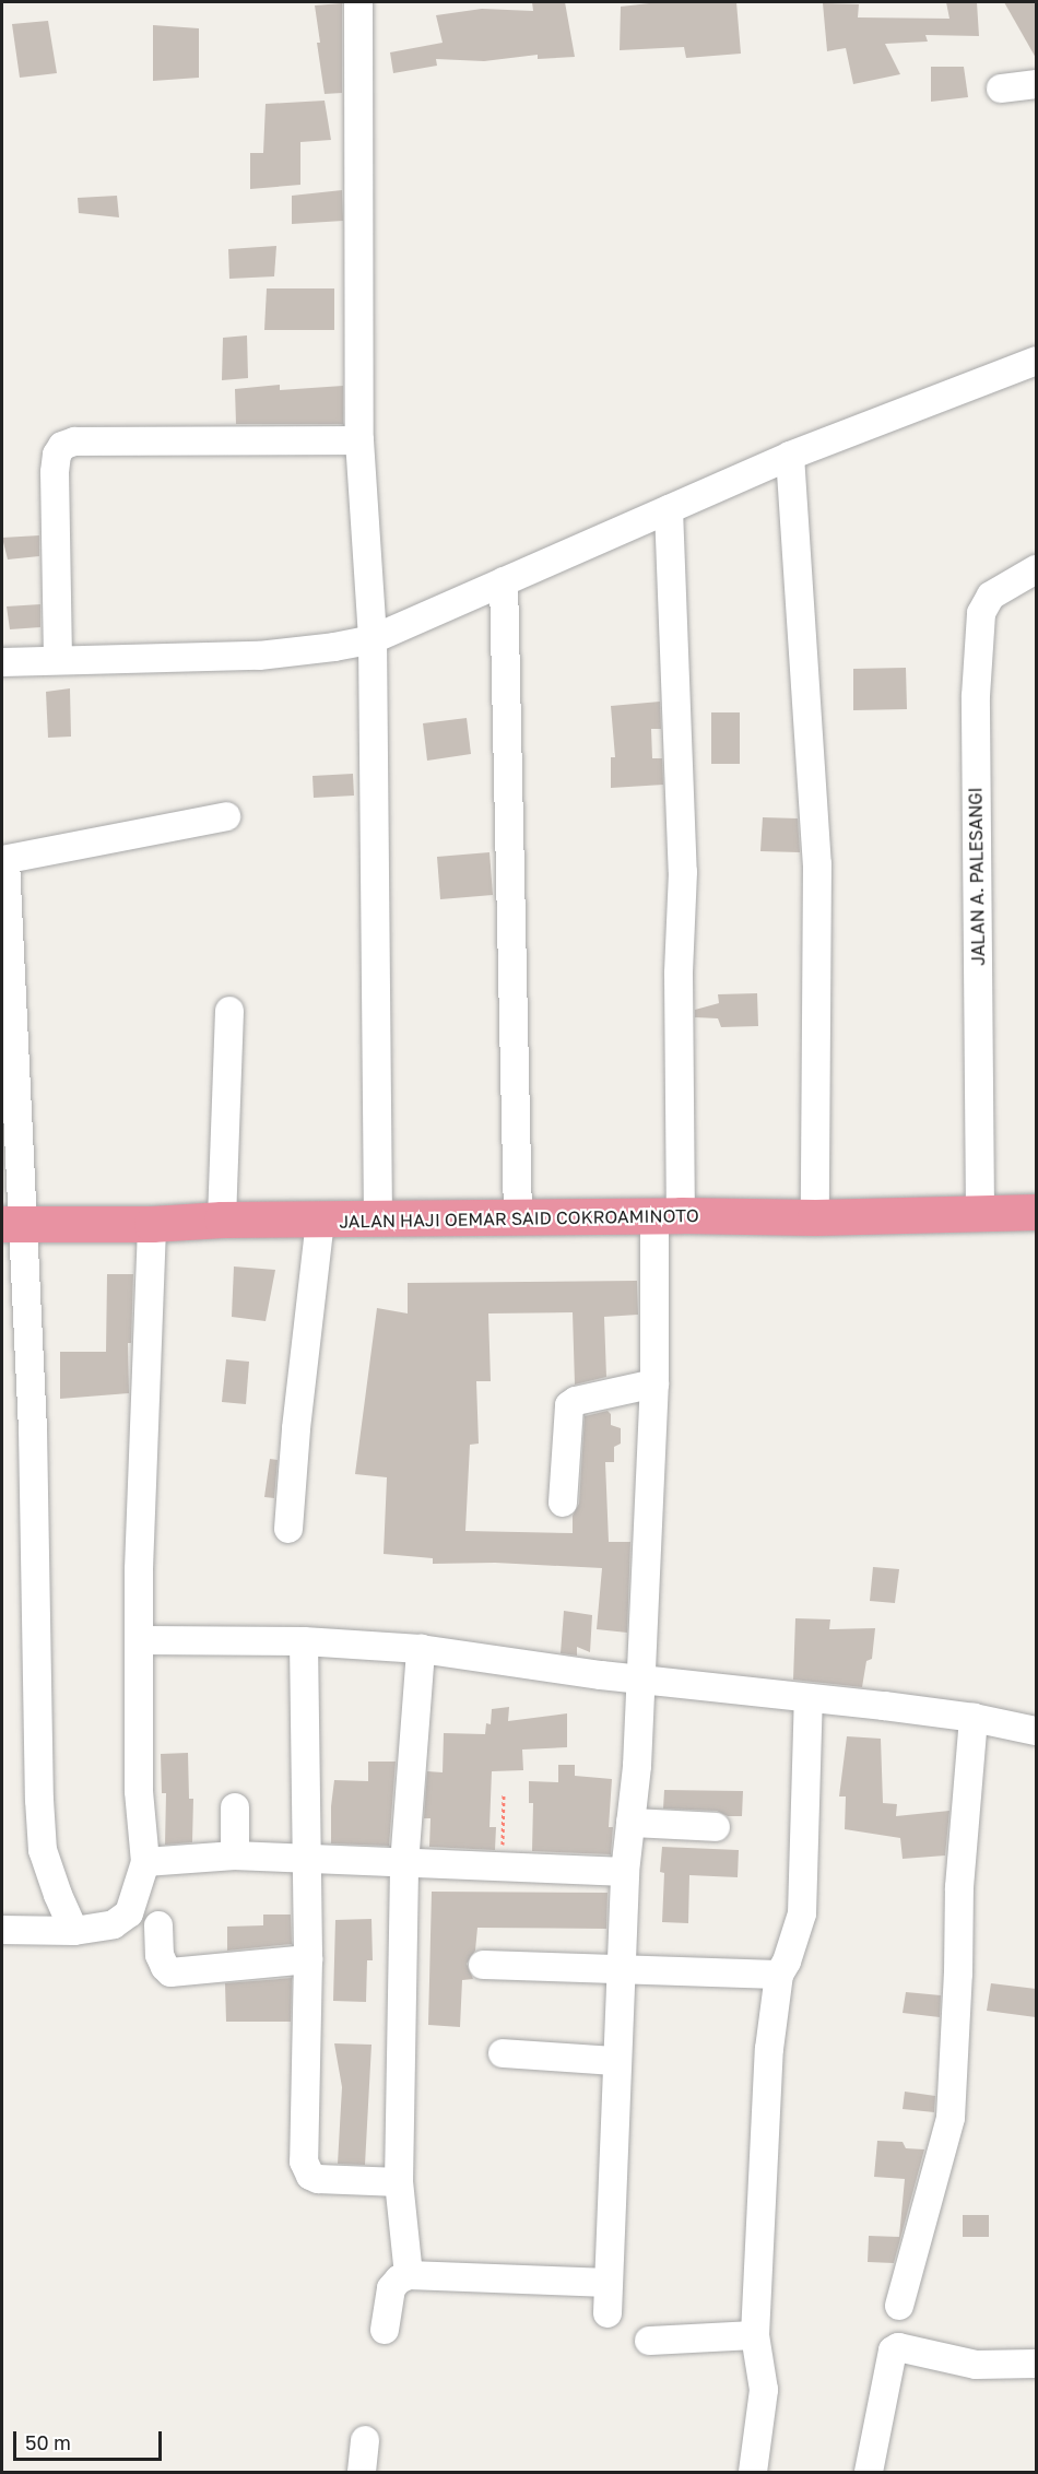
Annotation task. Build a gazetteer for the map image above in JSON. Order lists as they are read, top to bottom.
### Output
{
  "streets": {
    "highway": ["JALAN HAJI OEMAR SAID COKROAMINOTO"],
    "street": ["JALAN A. PALESANGI"]
  },
  "crossings": [
    ["JALAN A. PALESANGI", "JALAN HAJI OEMAR SAID COKROAMINOTO"]
  ],
  "scale_bar": "50 m"
}
